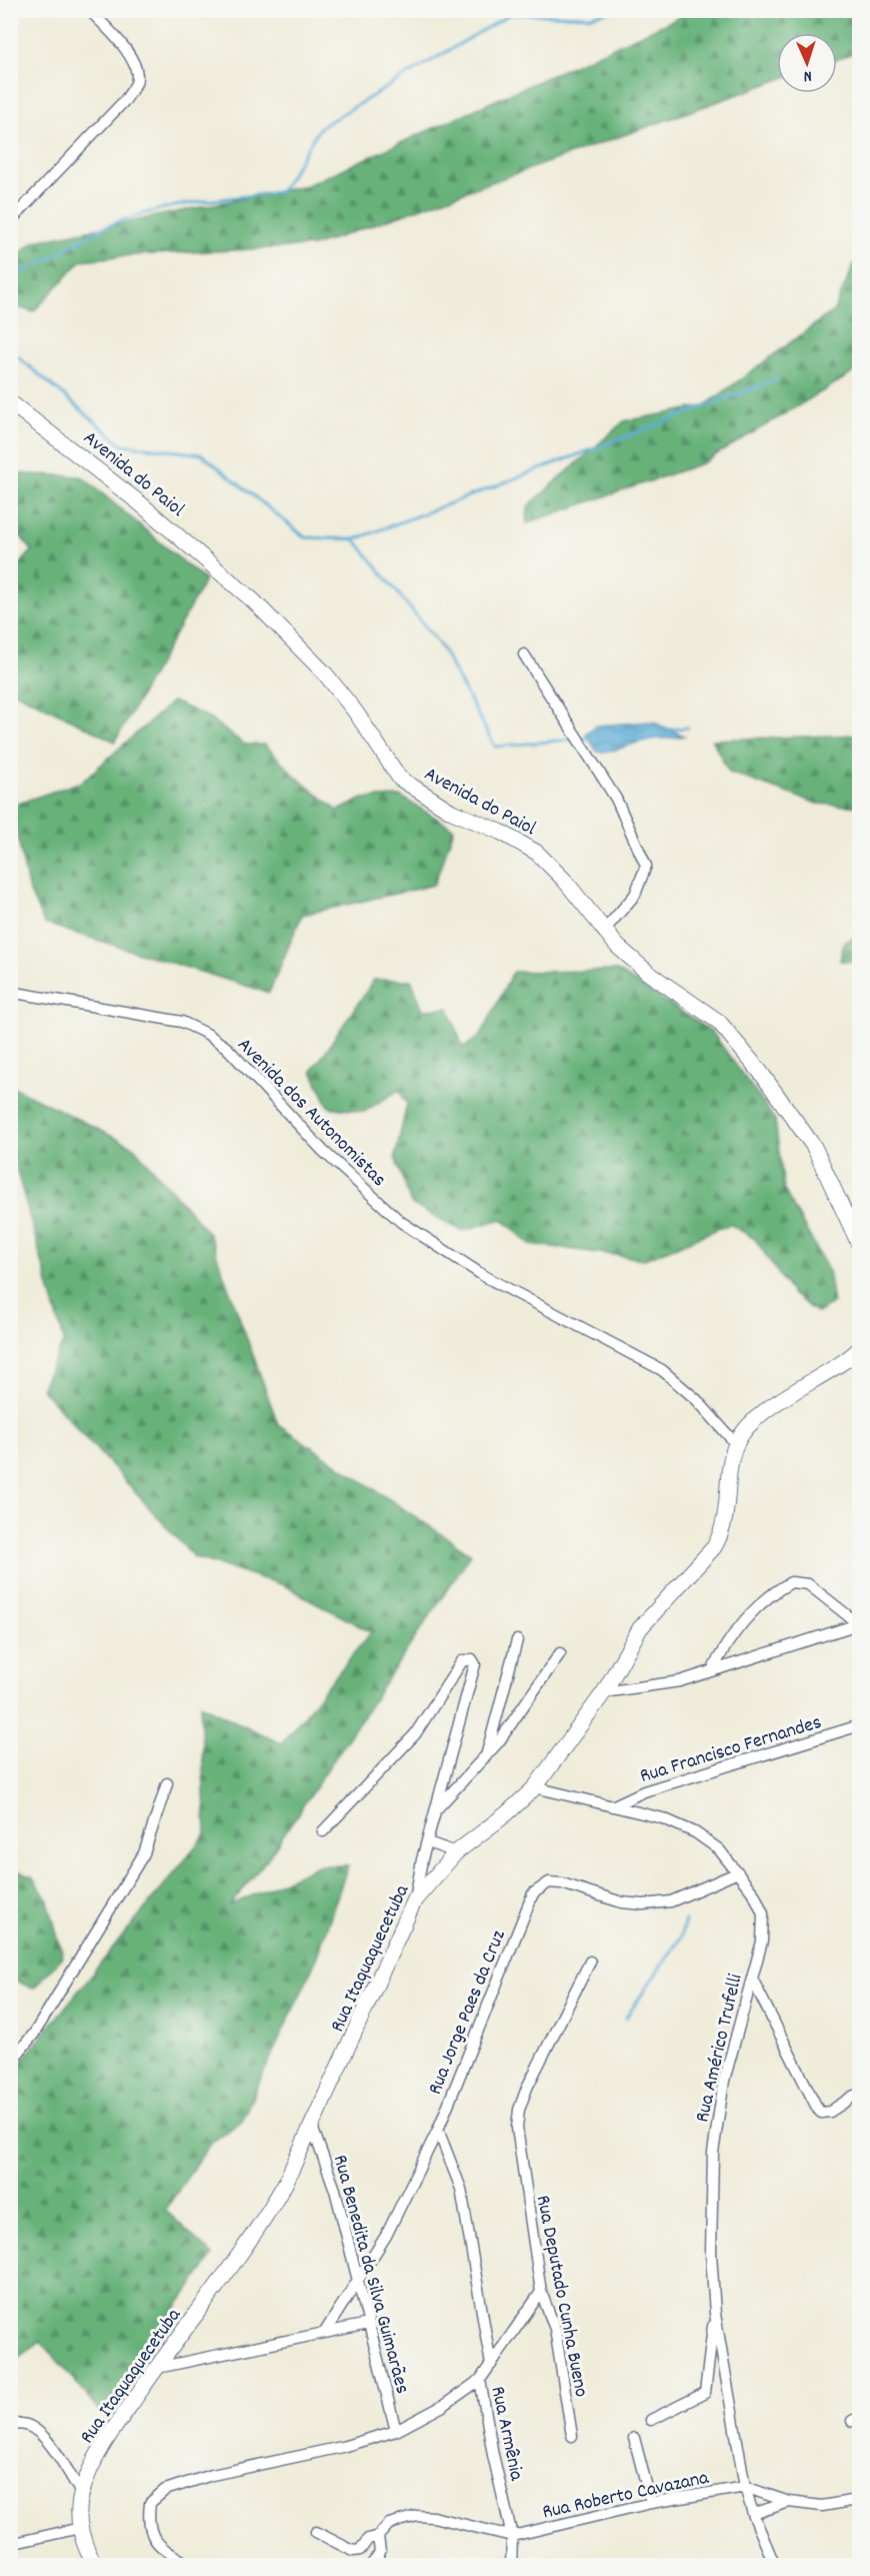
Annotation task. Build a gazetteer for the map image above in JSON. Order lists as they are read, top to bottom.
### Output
{
  "streets": {
    "street": [
      "Avenida do Paiol",
      "Avenida dos Autonomistas",
      "Rua Francisco Fernandes",
      "Rua Itaquaquecetuba",
      "Rua Jorge Paes da Cruz",
      "Rua Américo Trufelli",
      "Rua Benedita da Silva Guimarães",
      "Rua Deputado Cunha Bueno",
      "Rua Armênia",
      "Rua Roberto Cavazana"
    ]
  },
  "crossings": [
    ["Avenida dos Autonomistas", "Rua Itaquaquecetuba"],
    ["Rua Francisco Fernandes", "Rua Américo Trufelli"],
    ["Rua Itaquaquecetuba", "Rua Américo Trufelli"],
    ["Rua Itaquaquecetuba", "Rua Benedita da Silva Guimarães"],
    ["Rua Jorge Paes da Cruz", "Rua Américo Trufelli"],
    ["Rua Jorge Paes da Cruz", "Rua Benedita da Silva Guimarães"],
    ["Rua Américo Trufelli", "Rua Roberto Cavazana"],
    ["Rua Armênia", "Rua Roberto Cavazana"]
  ],
  "north": "bottom"
}
